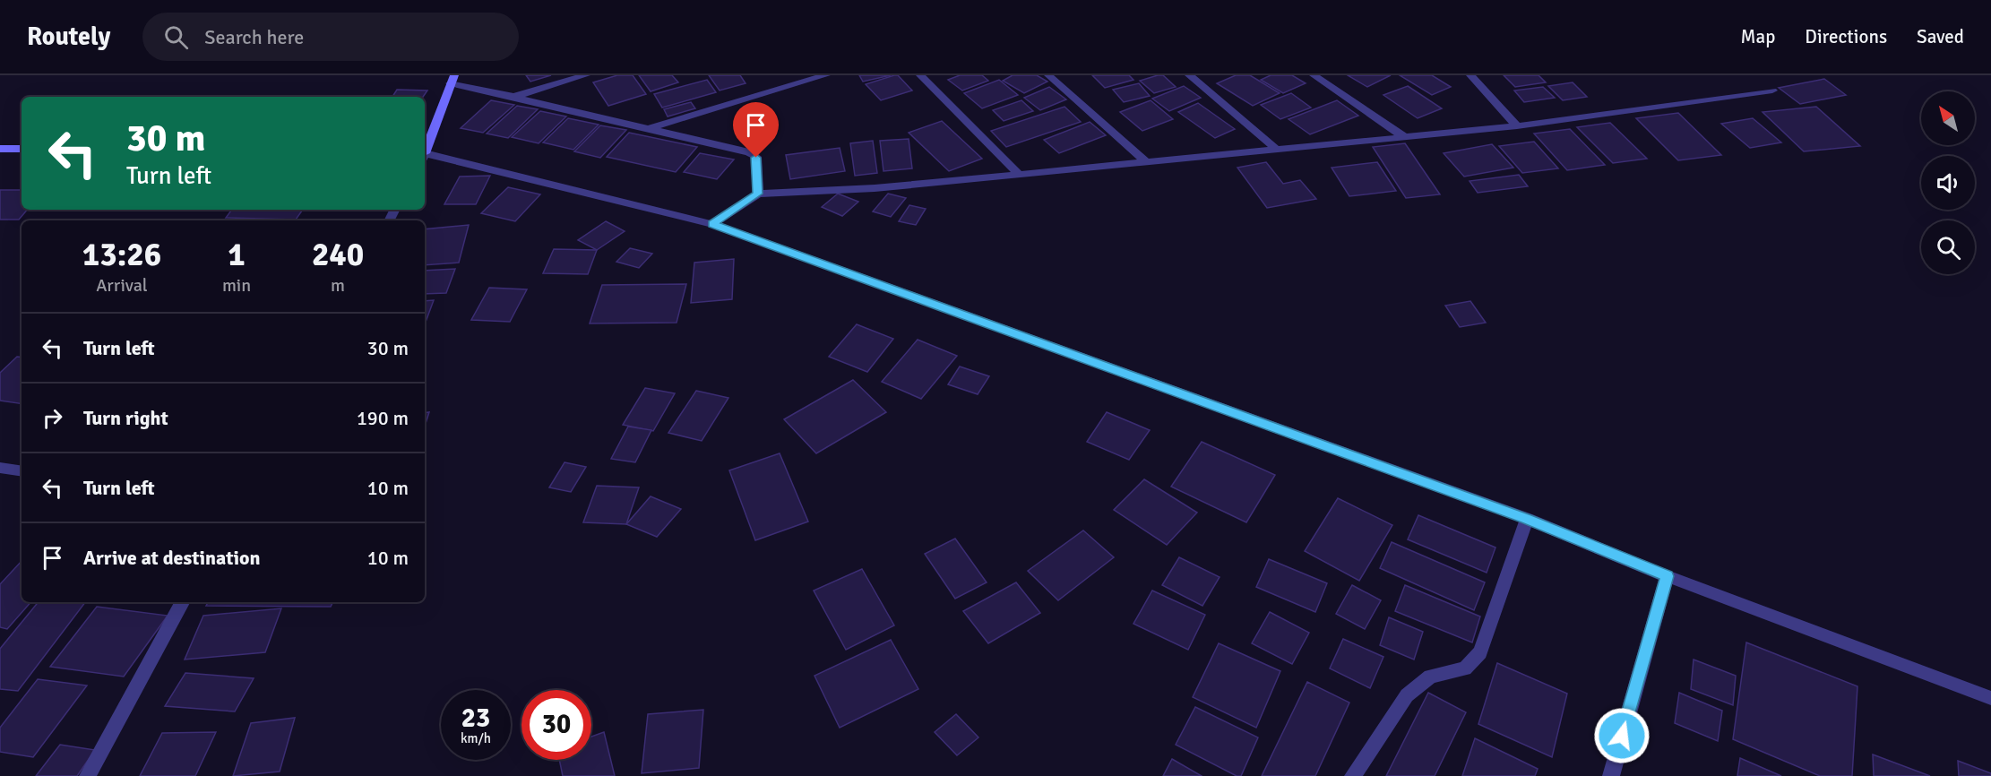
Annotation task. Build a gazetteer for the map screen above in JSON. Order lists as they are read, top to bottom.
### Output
{
  "north": "top left",
  "page": {
    "header": "Routely",
    "search": "Search here",
    "nav": ["Map", "Directions", "Saved"],
    "turn": ["30 m", "Turn left"],
    "eta": [
      "13:26",
      "Arrival",
      "1",
      "min",
      "240",
      "m"
    ],
    "list": [
      {
        "name": "Turn left",
        "value": "30 m"
      },
      {
        "name": "Turn right",
        "value": "190 m"
      },
      {
        "name": "Turn left",
        "value": "10 m"
      },
      {
        "name": "Arrive at destination",
        "value": "10 m"
      }
    ],
    "speed": "23 km/h",
    "limit": "30"
  }
}
